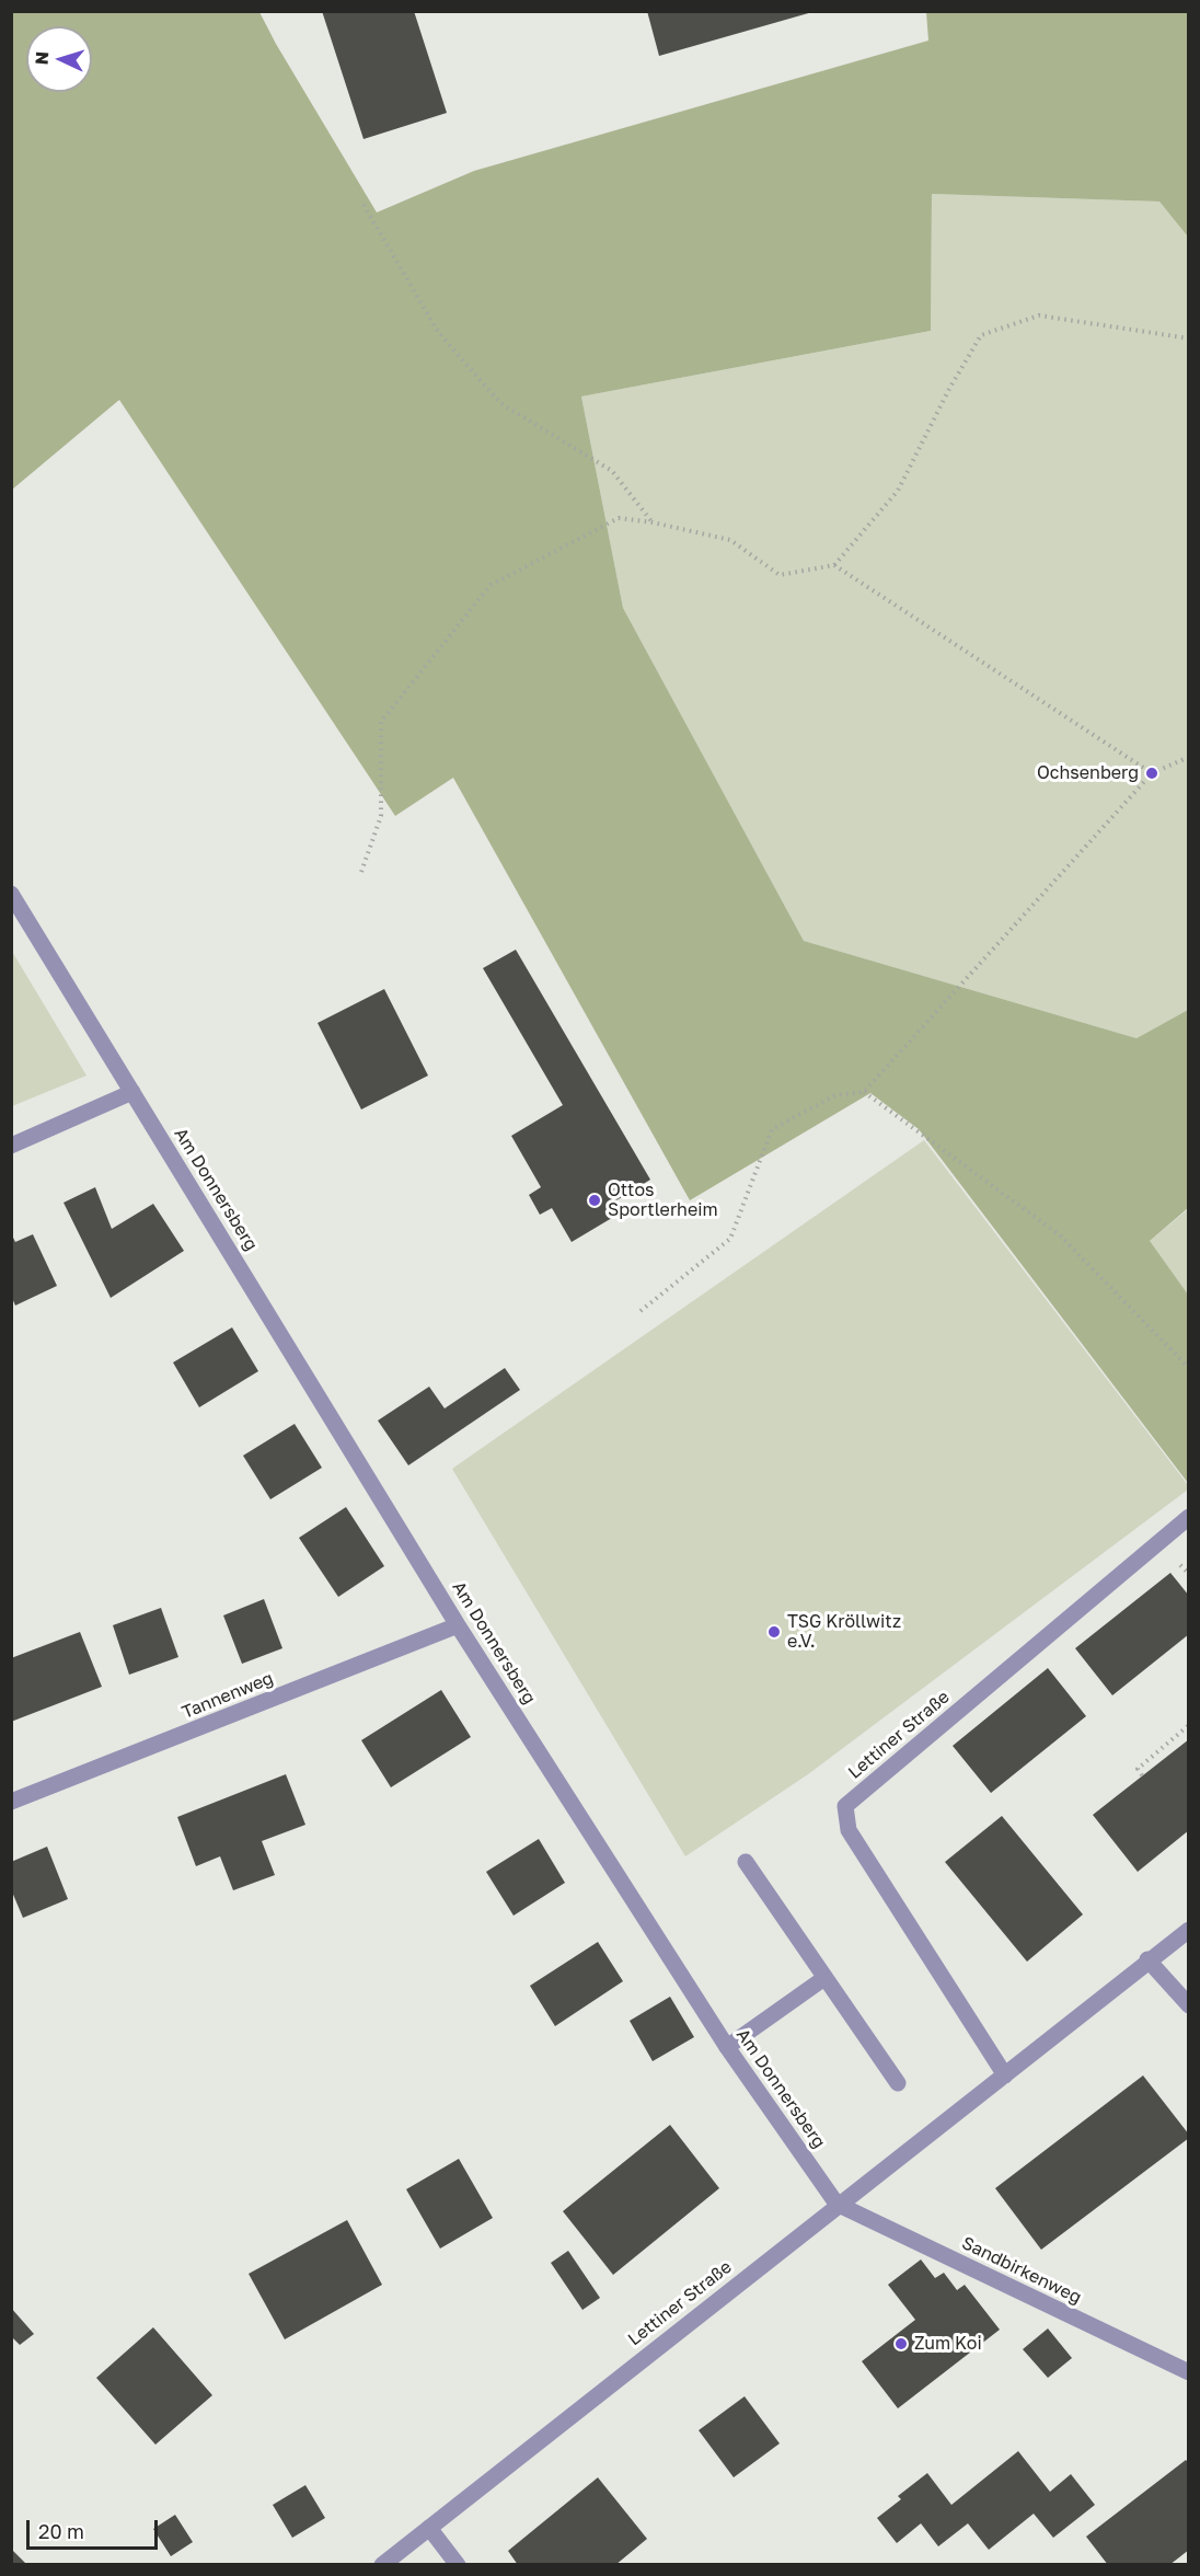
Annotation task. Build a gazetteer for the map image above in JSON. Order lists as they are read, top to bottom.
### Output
{
  "streets": {
    "street": [
      "Am Donnersberg",
      "Tannenweg",
      "Lettiner Straße",
      "Sandbirkenweg"
    ]
  },
  "crossings": [
    ["Am Donnersberg", "Tannenweg"],
    ["Am Donnersberg", "Lettiner Straße"],
    ["Am Donnersberg", "Sandbirkenweg"],
    ["Lettiner Straße", "Sandbirkenweg"]
  ],
  "places": [
    "Ochsenberg",
    "Ottos Sportlerheim",
    "TSG Kröllwitz e.V.",
    "Zum Koi"
  ],
  "scale_bar": "20 m",
  "north": "left"
}
